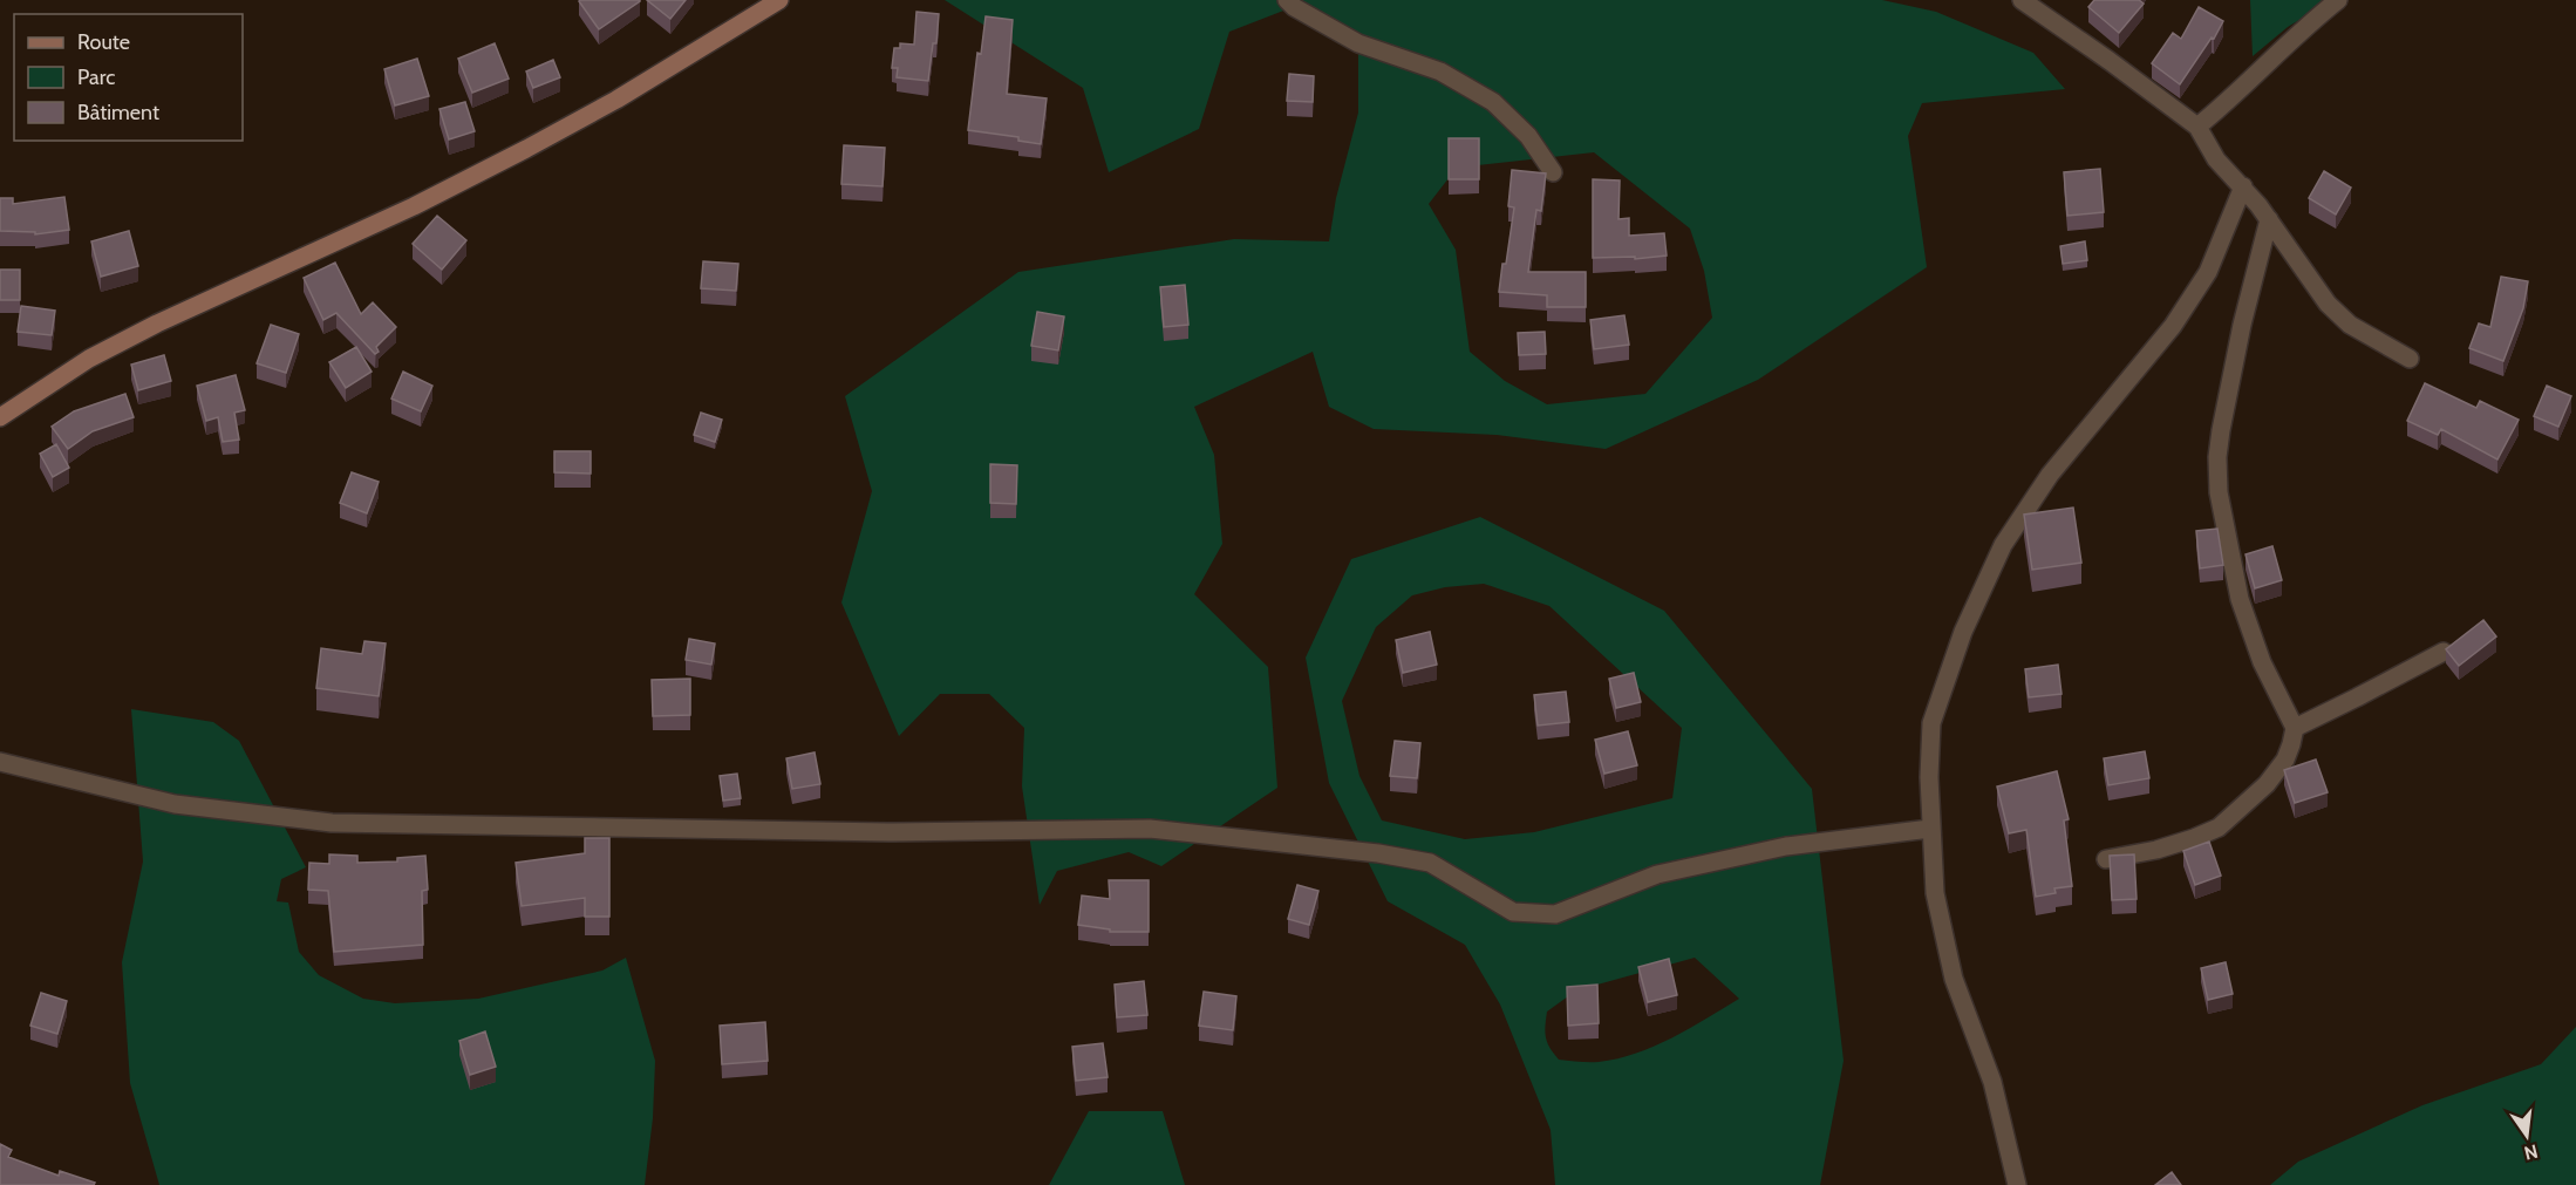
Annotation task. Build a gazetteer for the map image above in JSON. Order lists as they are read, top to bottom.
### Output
{
  "legend": ["Route", "Parc", "Bâtiment"],
  "north": "bottom"
}
